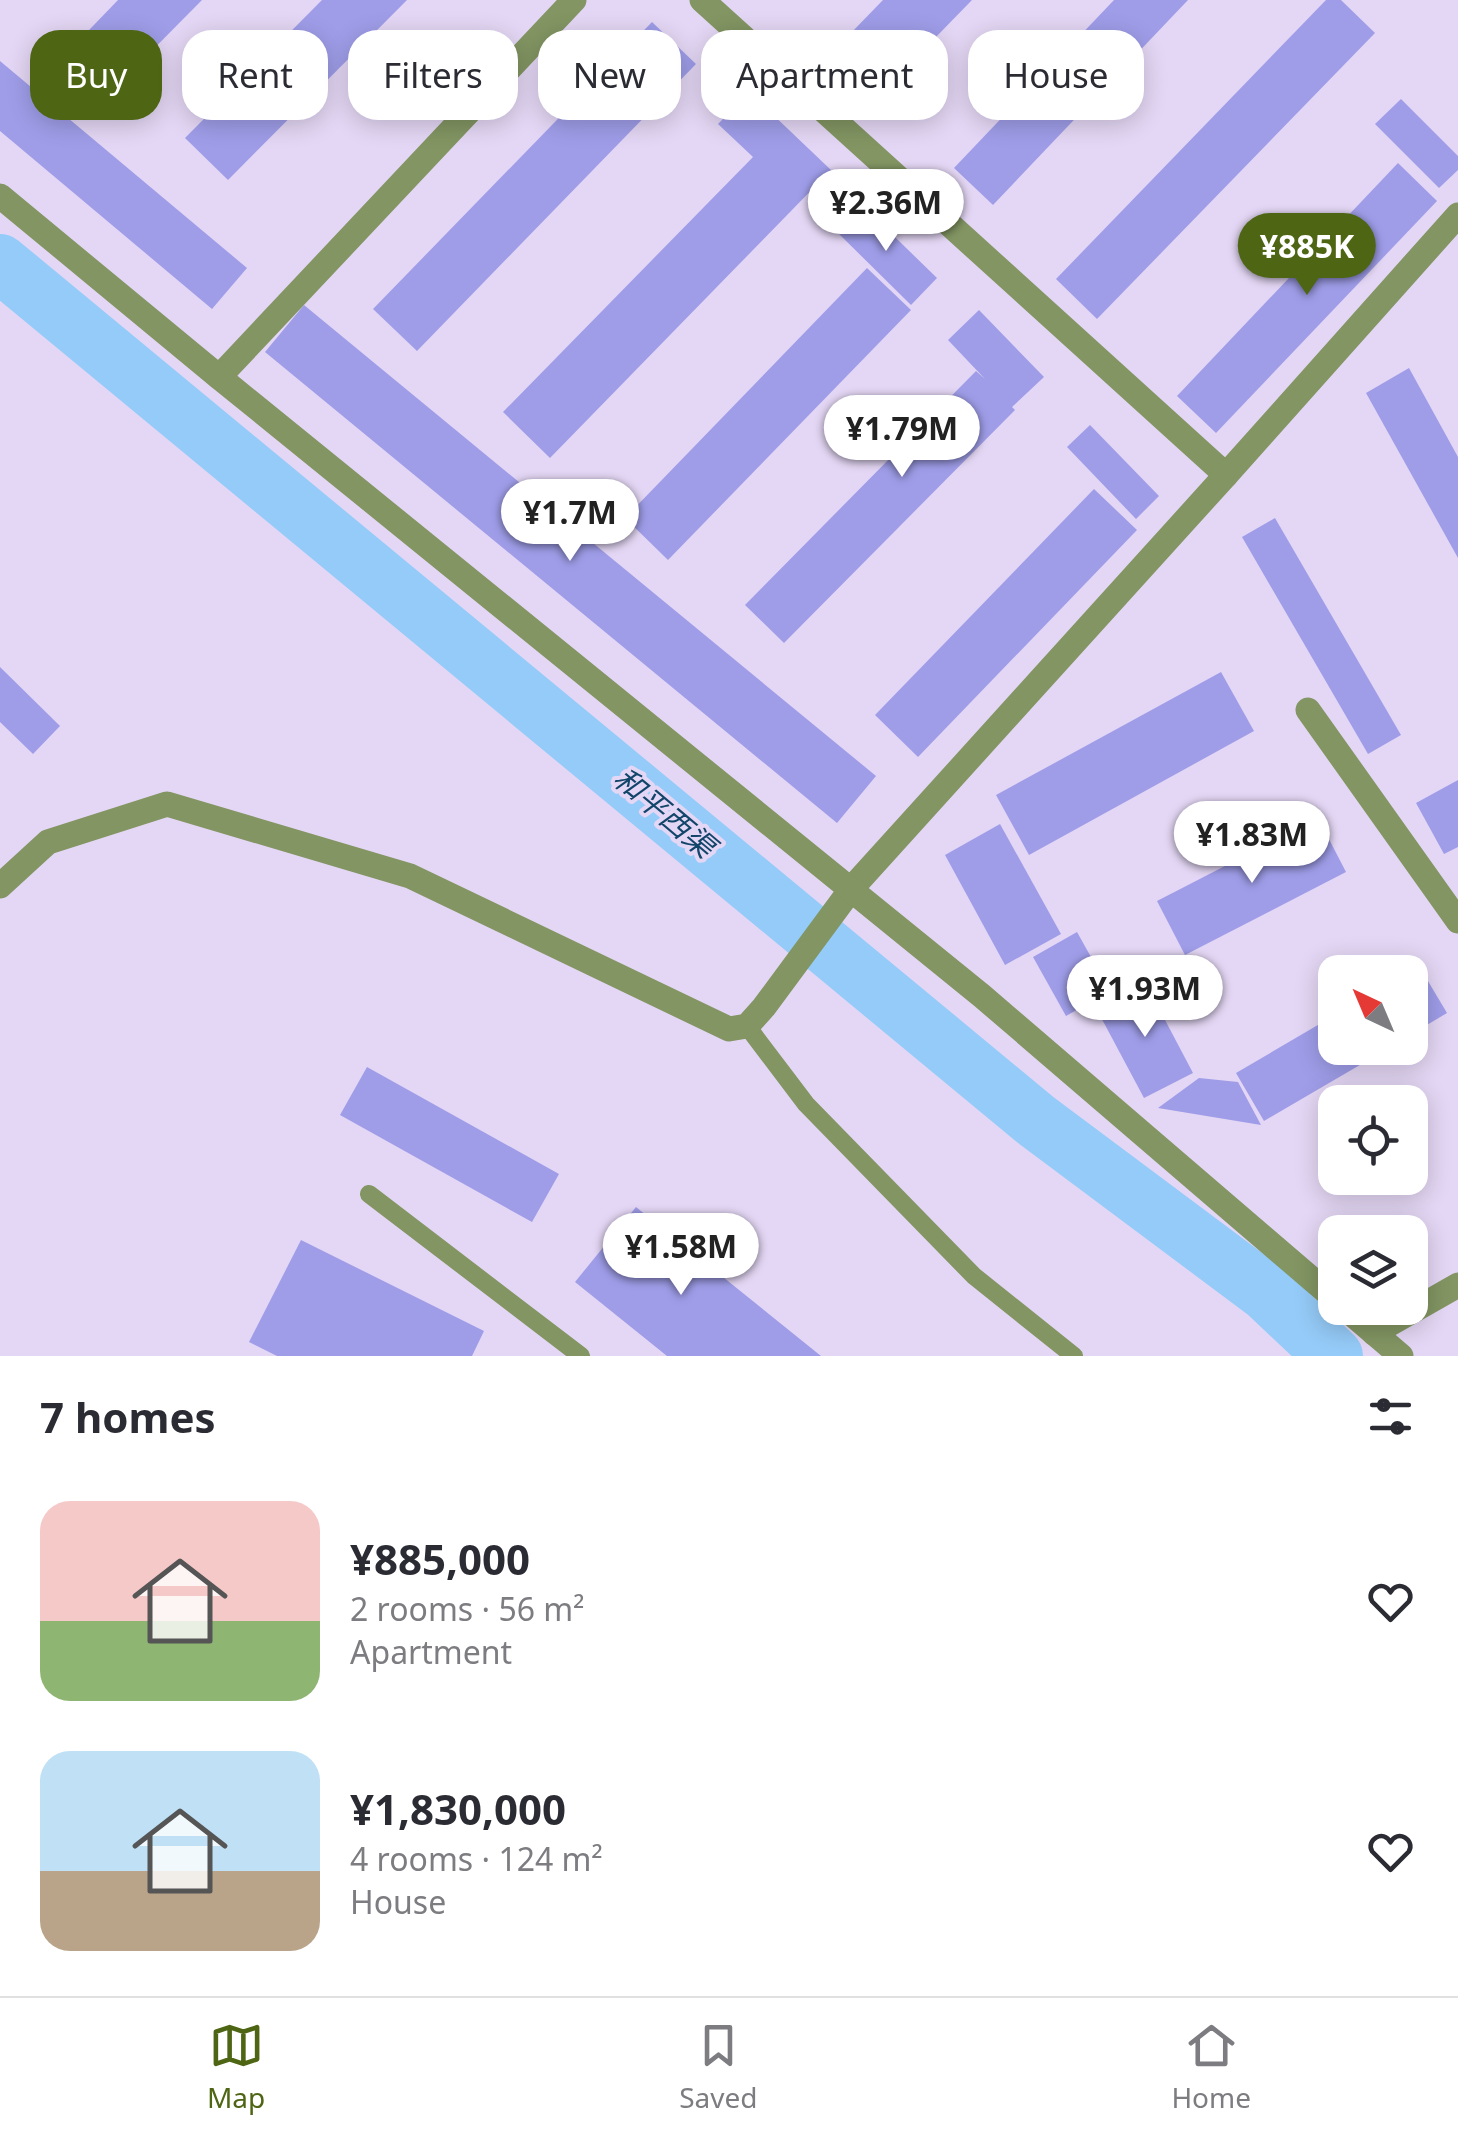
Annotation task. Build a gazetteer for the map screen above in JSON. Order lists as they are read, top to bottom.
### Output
{
  "water": ["和平西渠"],
  "north": "top left",
  "page": {
    "chip": [
      "Buy",
      "Rent",
      "Filters",
      "New",
      "Apartment",
      "House"
    ],
    "price": [
      "¥2.36M",
      "¥885K",
      "¥1.79M",
      "¥1.7M",
      "¥1.83M",
      "¥1.93M",
      "¥1.58M"
    ],
    "heading": "7 homes",
    "list": [
      {
        "name": "¥885,000",
        "note": "2 rooms · 56 m² · Apartment"
      },
      {
        "name": "¥1,830,000",
        "note": "4 rooms · 124 m² · House"
      }
    ],
    "tabs": ["Map", "Saved", "Home"]
  }
}
